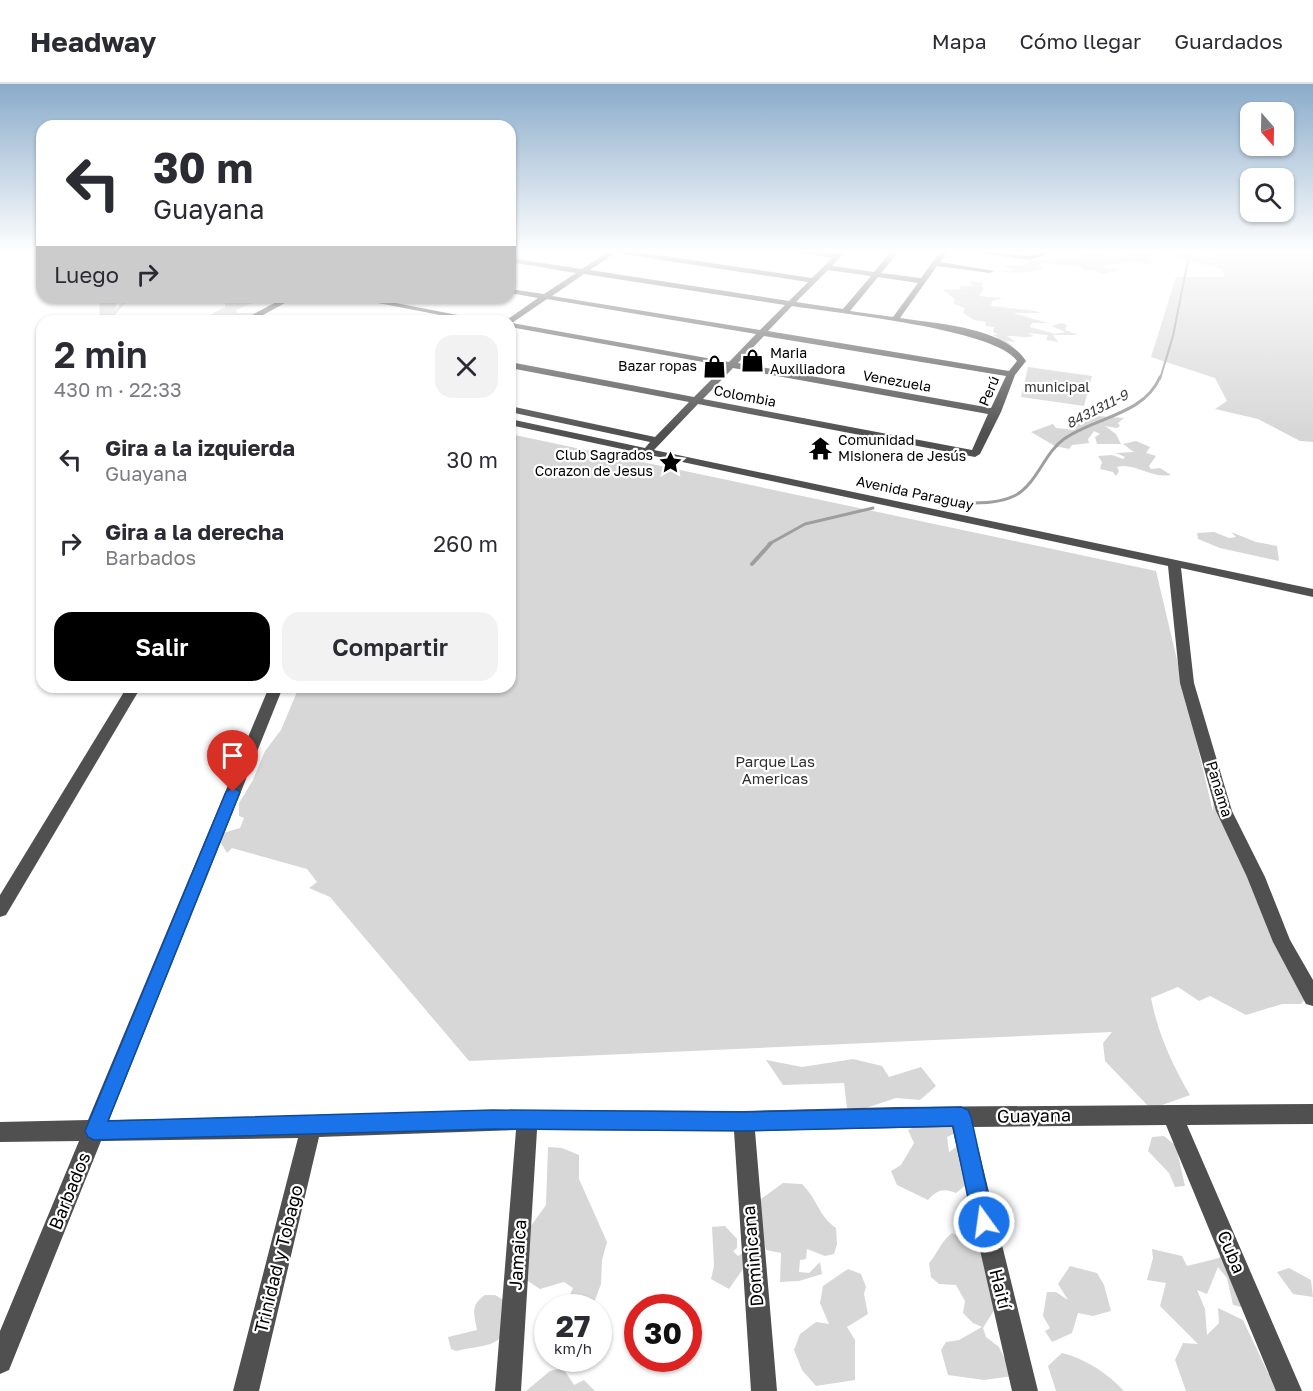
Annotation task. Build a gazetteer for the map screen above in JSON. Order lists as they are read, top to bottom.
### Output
{
  "streets": {
    "street": [
      "Venezuela",
      "Perú",
      "Colombia",
      "Avenida Paraguay",
      "Panama",
      "Guayana",
      "Barbados",
      "Cuba",
      "Jamaica",
      "Dominicana",
      "Trinidad y Tobago",
      "Haití"
    ]
  },
  "crossings": [
    ["Venezuela", "Perú"],
    ["Perú", "Colombia"],
    ["Avenida Paraguay", "Panama"],
    ["Guayana", "Barbados"],
    ["Guayana", "Cuba"],
    ["Guayana", "Jamaica"],
    ["Guayana", "Dominicana"],
    ["Guayana", "Trinidad y Tobago"],
    ["Guayana", "Haití"]
  ],
  "water": ["8431311-9"],
  "parks": ["municipal", "Parque Las Americas"],
  "places": {
    "shop": ["Maria Auxiliadora", "Bazar ropas"],
    "temple": ["Comunidad Misionera de Jesús"],
    "place": ["Club Sagrados Corazon de Jesus"]
  },
  "north": "bottom",
  "page": {
    "header": "Headway",
    "nav": ["Mapa", "Cómo llegar", "Guardados"],
    "turn": ["30 m", "Guayana"],
    "then": "Luego",
    "heading": ["2 min", "430 m · 22:33"],
    "list": [
      {
        "name": "Gira a la izquierda",
        "note": "Guayana",
        "value": "30 m"
      },
      {
        "name": "Gira a la derecha",
        "note": "Barbados",
        "value": "260 m"
      }
    ],
    "buttons": ["Salir", "Compartir"],
    "speed": "27 km/h",
    "limit": "30"
  }
}
